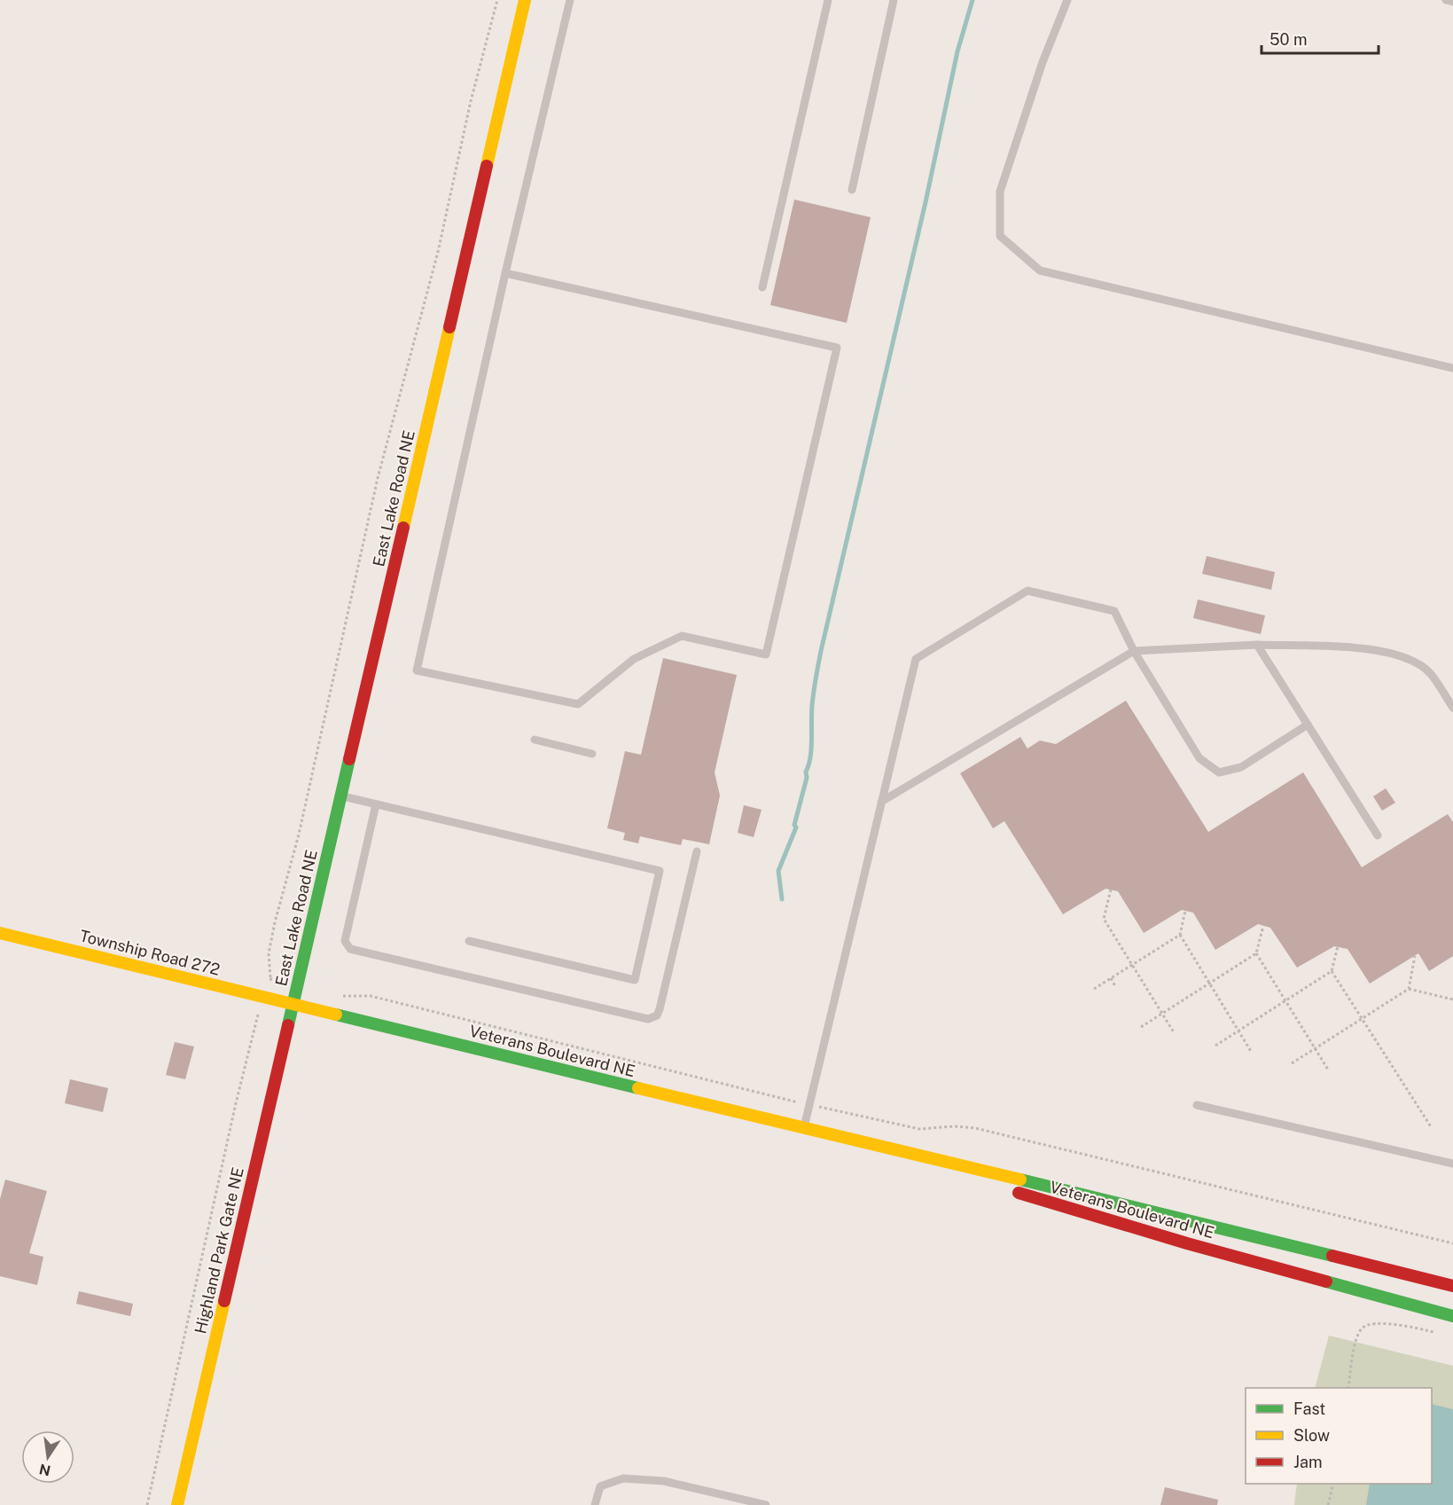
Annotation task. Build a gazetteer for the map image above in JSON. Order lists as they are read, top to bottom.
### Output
{
  "streets": {
    "main road": [
      "East Lake Road NE",
      "Township Road 272",
      "Veterans Boulevard NE",
      "Highland Park Gate NE"
    ]
  },
  "crossings": [
    ["East Lake Road NE", "Township Road 272"],
    ["East Lake Road NE", "Veterans Boulevard NE"],
    ["East Lake Road NE", "Highland Park Gate NE"],
    ["Township Road 272", "Veterans Boulevard NE"],
    ["Township Road 272", "Highland Park Gate NE"],
    ["Veterans Boulevard NE", "Highland Park Gate NE"]
  ],
  "legend": ["Fast", "Slow", "Jam"],
  "scale_bar": "50 m",
  "north": "bottom"
}
